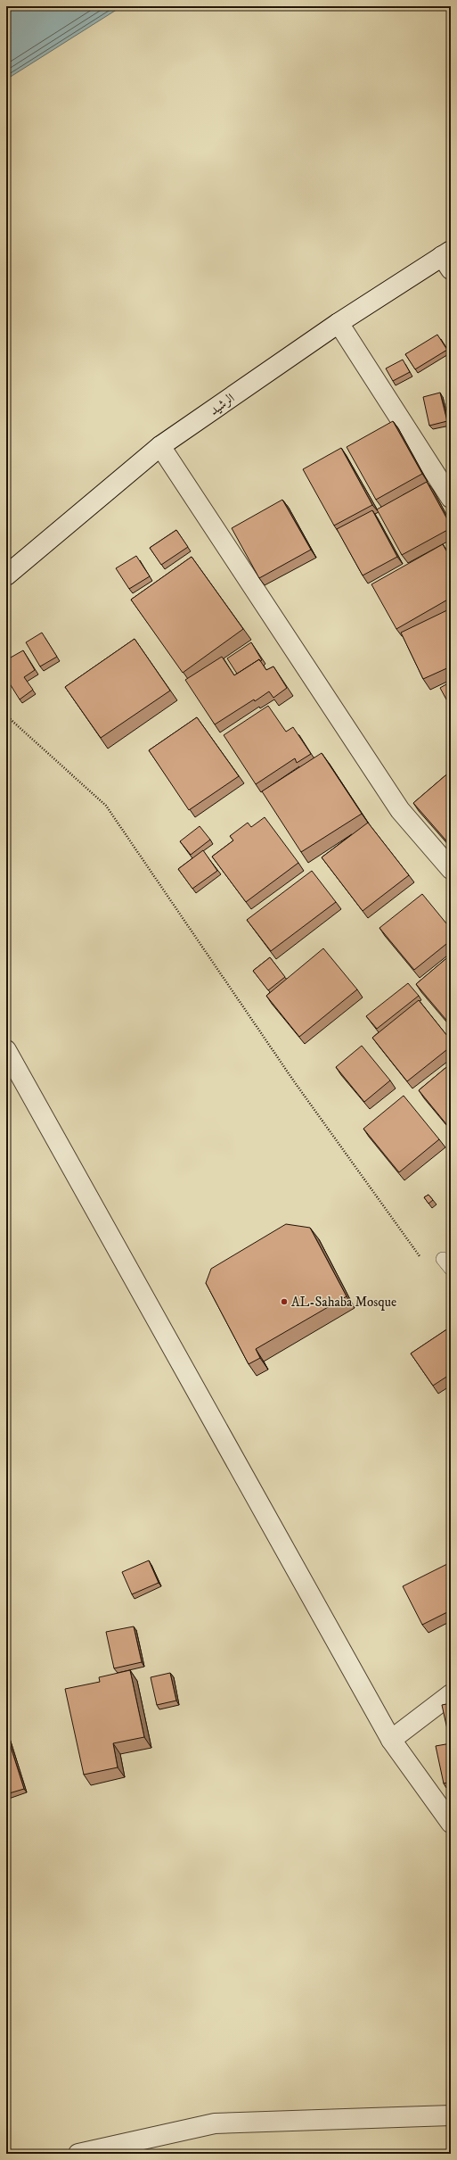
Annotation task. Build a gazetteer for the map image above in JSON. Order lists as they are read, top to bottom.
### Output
{
  "streets": {
    "street": ["الرشيد"]
  },
  "places": ["AL-Sahaba Mosque"]
}
